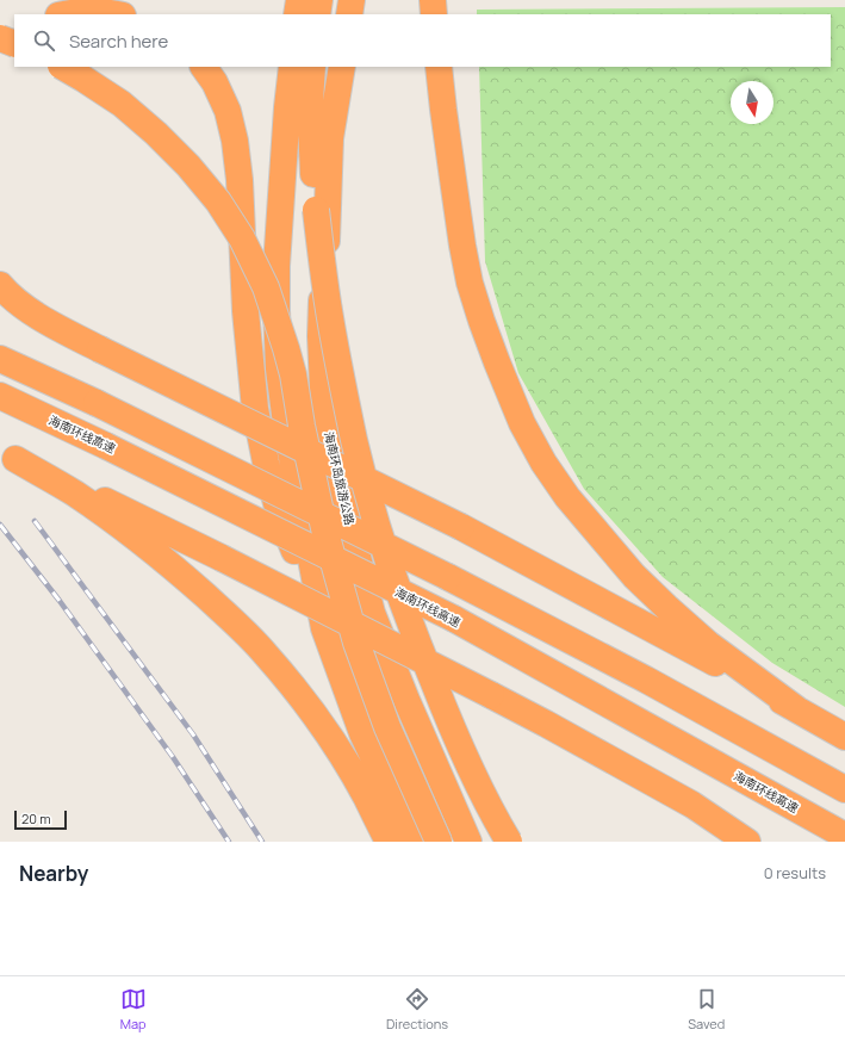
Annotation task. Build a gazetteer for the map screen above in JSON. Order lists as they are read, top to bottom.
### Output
{
  "streets": {
    "highway": ["海南环线高速", "海南环岛旅游公路"]
  },
  "scale_bar": "20 m",
  "north": "bottom",
  "page": {
    "search": "Search here",
    "scale": "20 m",
    "heading": ["Nearby", "0 results"],
    "nav": ["Map", "Directions", "Saved"]
  }
}
